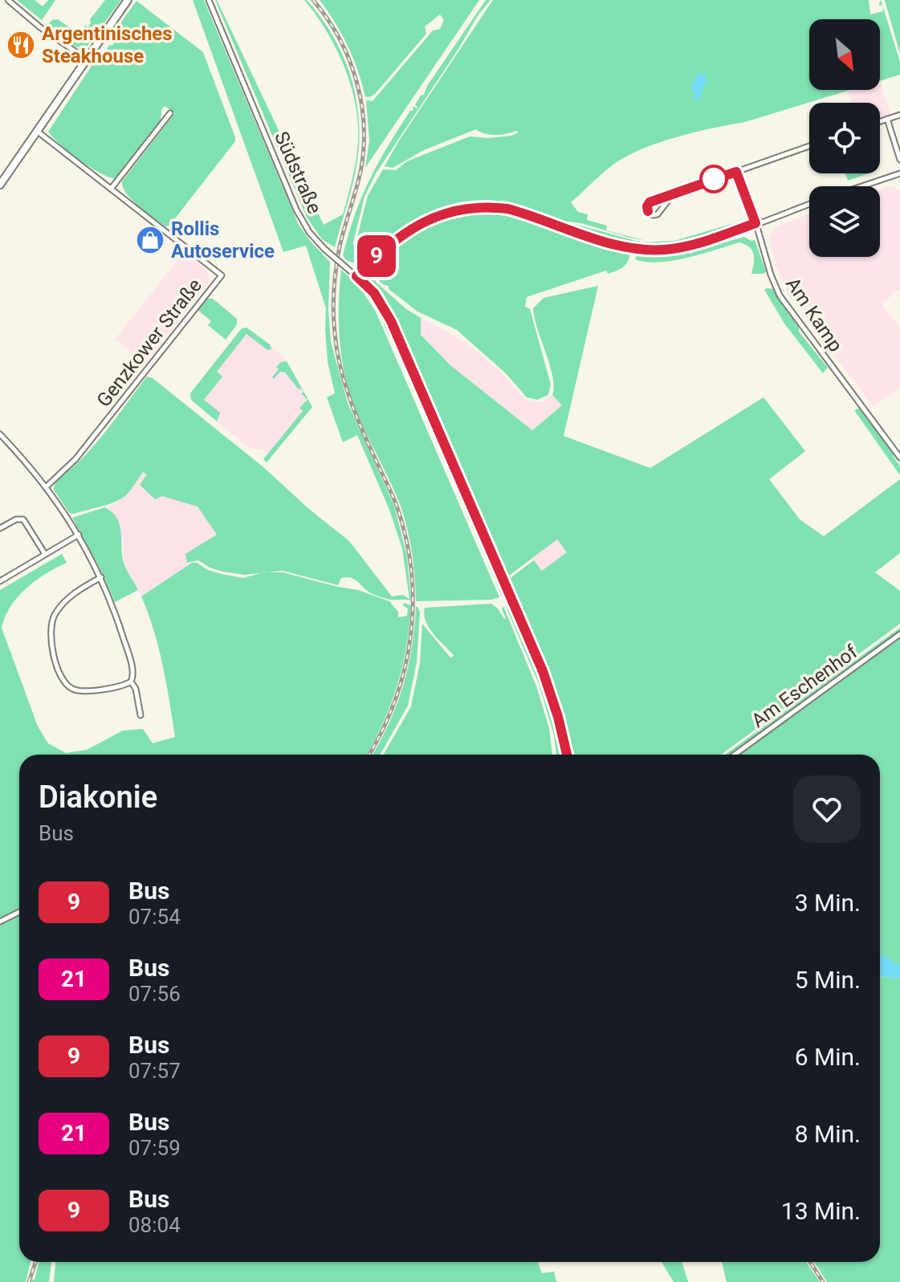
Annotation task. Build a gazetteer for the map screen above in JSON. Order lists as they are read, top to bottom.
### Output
{
  "streets": {
    "street": [
      "Südstraße",
      "Am Kamp",
      "Genzkower Straße",
      "Am Eschenhof"
    ]
  },
  "places": {
    "restaurant": ["Argentinisches Steakhouse"],
    "shop": ["Rollis Autoservice"]
  },
  "lines": ["bus line 9"],
  "north": "bottom right",
  "page": {
    "on_map": "9",
    "heading": ["Diakonie", "Bus"],
    "list": [
      {
        "mark": "9",
        "name": "Bus",
        "note": "07:54",
        "value": "3 Min."
      },
      {
        "mark": "21",
        "name": "Bus",
        "note": "07:56",
        "value": "5 Min."
      },
      {
        "mark": "9",
        "name": "Bus",
        "note": "07:57",
        "value": "6 Min."
      },
      {
        "mark": "21",
        "name": "Bus",
        "note": "07:59",
        "value": "8 Min."
      },
      {
        "mark": "9",
        "name": "Bus",
        "note": "08:04",
        "value": "13 Min."
      }
    ]
  }
}
